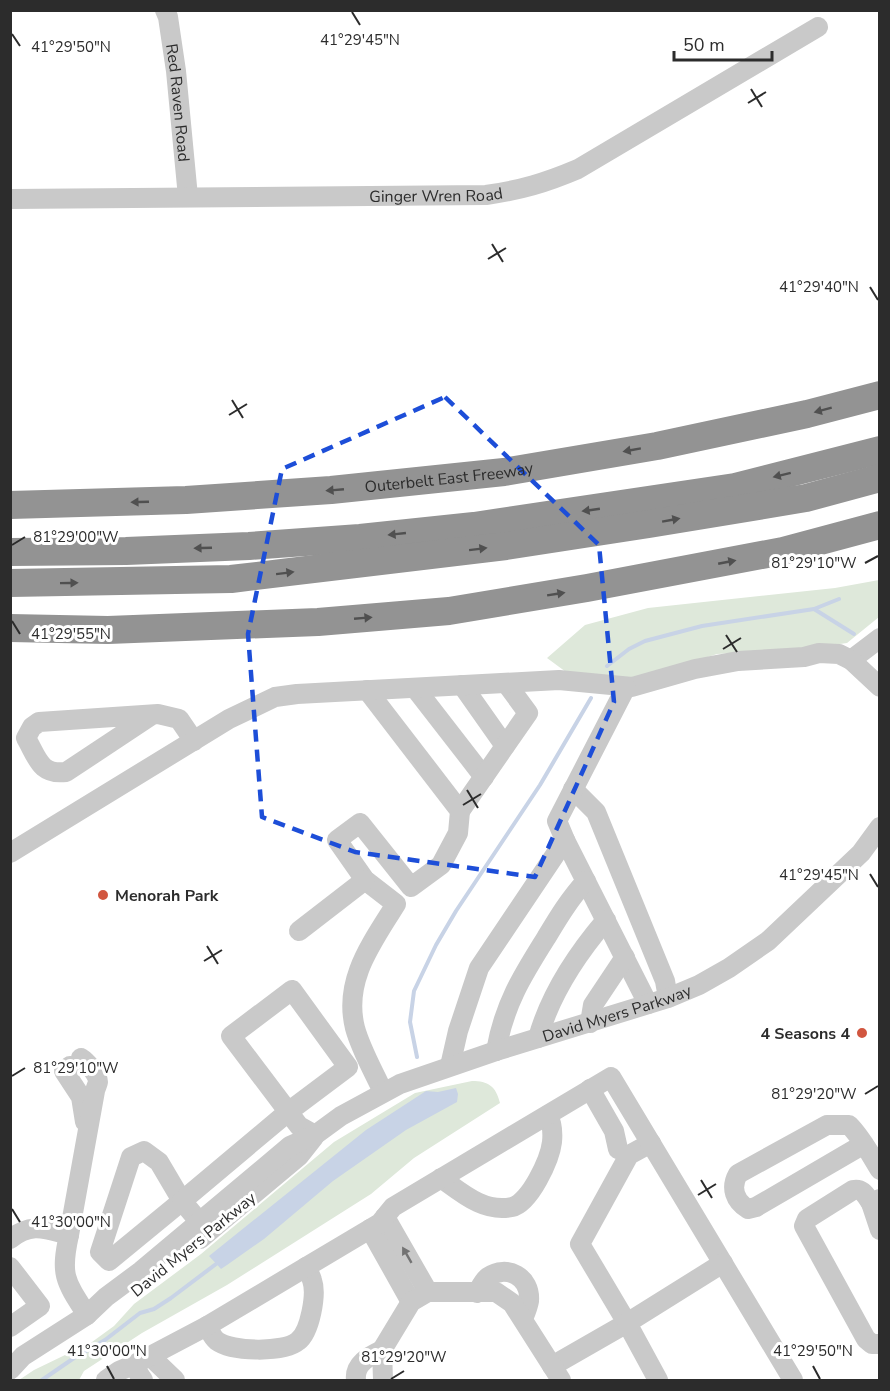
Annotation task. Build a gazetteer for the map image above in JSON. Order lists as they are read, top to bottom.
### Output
{
  "streets": {
    "highway": ["Outerbelt East Freeway"],
    "street": ["Red Raven Road", "Ginger Wren Road", "David Myers Parkway"]
  },
  "crossings": [
    ["Red Raven Road", "Ginger Wren Road"]
  ],
  "places": ["Menorah Park", "4 Seasons 4"],
  "scale_bar": "50 m",
  "coordinates": [
    "41°29'45\"N",
    "41°29'50\"N",
    "41°29'40\"N",
    "81°29'00\"W",
    "81°29'10\"W",
    "41°29'55\"N",
    "81°29'20\"W",
    "41°30'00\"N"
  ]
}
